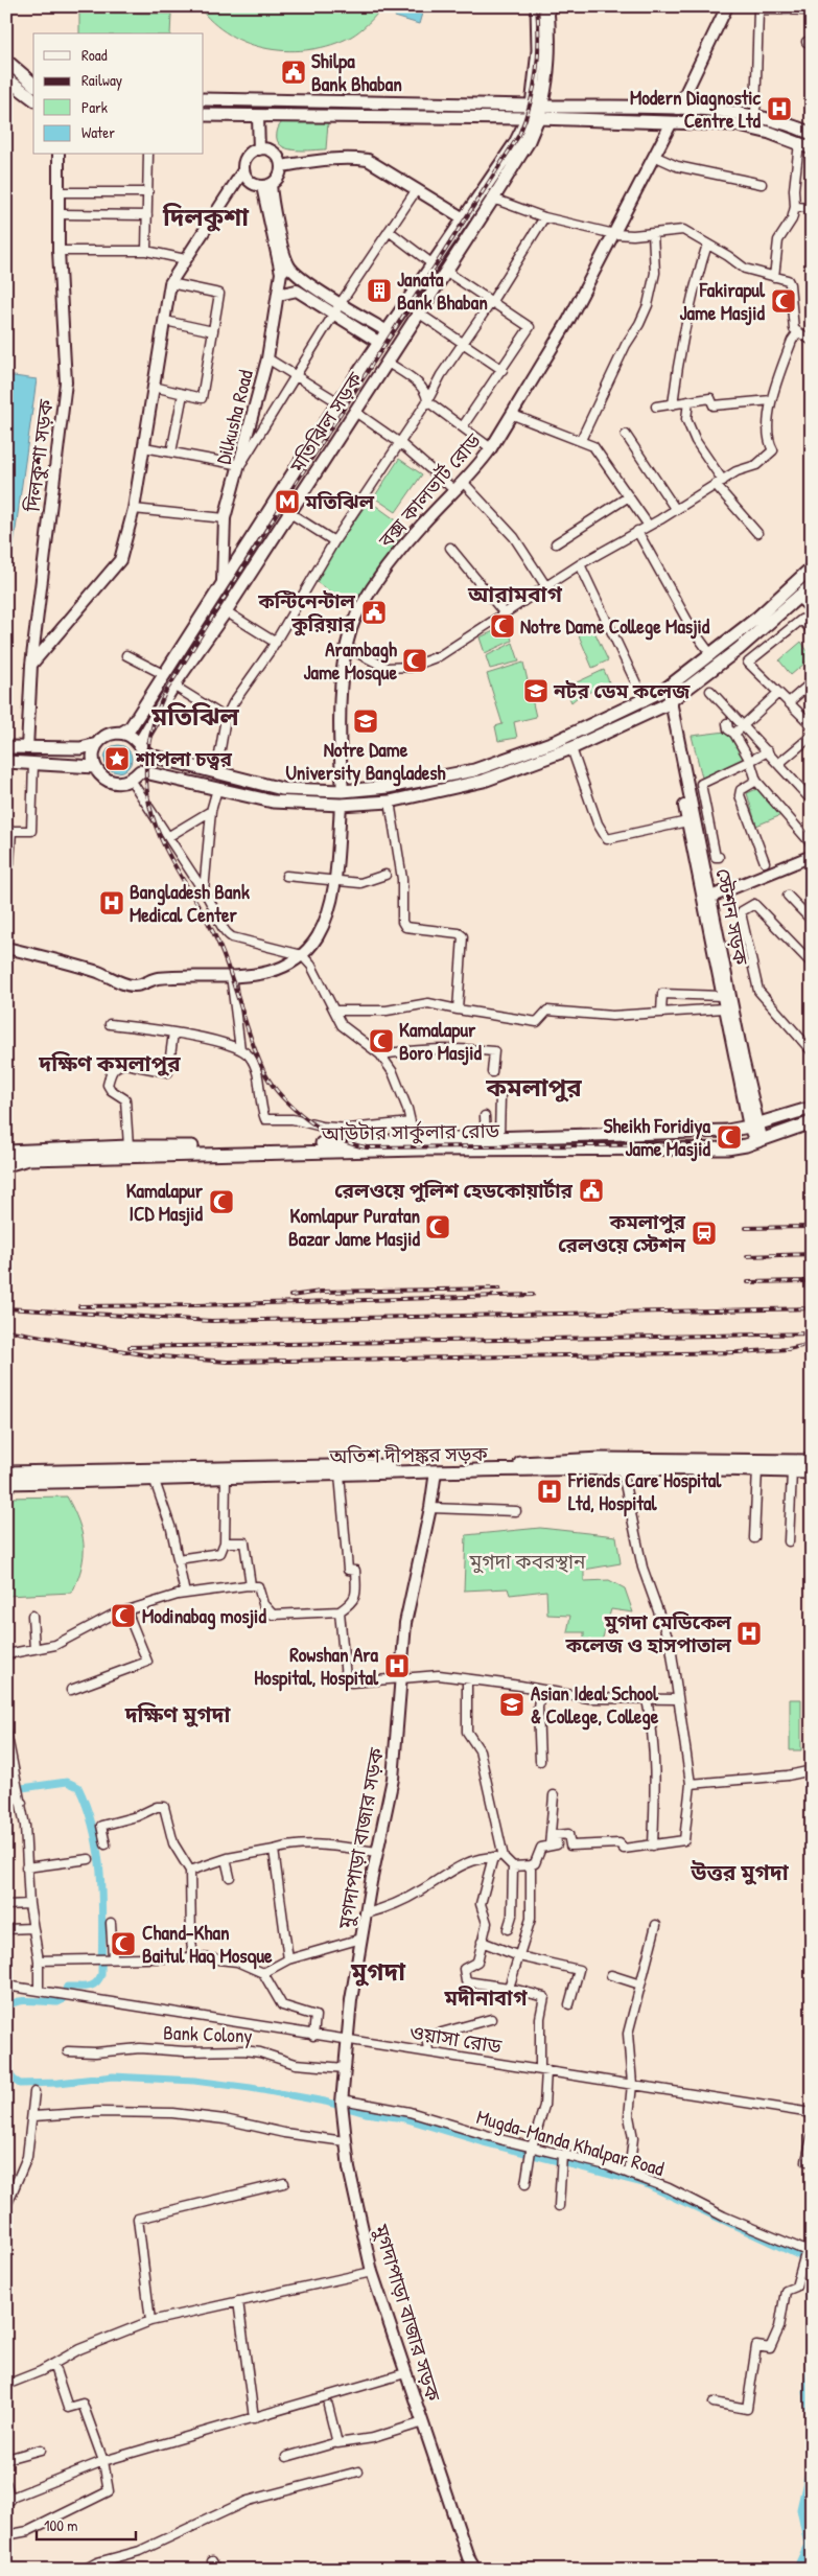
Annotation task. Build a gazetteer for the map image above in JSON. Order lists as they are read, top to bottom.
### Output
{
  "streets": {
    "main road": ["মতিঝিল সড়ক", "আউটার সার্কুলার রোড", "অতিশ দীপঙ্কর সড়ক"],
    "street": [
      "Dilkusha Road",
      "দিলকুশা সড়ক",
      "বক্স কালভার্ট রোড",
      "স্টেশন সড়ক",
      "মুগদাপাড়া বাজার সড়ক",
      "Bank Colony",
      "ওয়াসা রোড",
      "Mugda-Manda Khalpar Road"
    ]
  },
  "crossings": [
    ["Dilkusha Road", "মতিঝিল সড়ক"],
    ["স্টেশন সড়ক", "আউটার সার্কুলার রোড"],
    ["অতিশ দীপঙ্কর সড়ক", "মুগদাপাড়া বাজার সড়ক"],
    ["মুগদাপাড়া বাজার সড়ক", "Bank Colony"],
    ["মুগদাপাড়া বাজার সড়ক", "ওয়াসা রোড"],
    ["মুগদাপাড়া বাজার সড়ক", "Mugda-Manda Khalpar Road"]
  ],
  "districts": [
    "দিলকুশা",
    "আরামবাগ",
    "মতিঝিল",
    "দক্ষিণ কমলাপুর",
    "কমলাপুর",
    "দক্ষিণ মুগদা",
    "উত্তর মুগদা",
    "মুগদা",
    "মদীনাবাগ"
  ],
  "parks": ["মুগদা কবরস্থান"],
  "places": {
    "public building": ["Shilpa Bank Bhaban", "কন্টিনেন্টাল কুরিয়ার", "রেলওয়ে পুলিশ হেডকোয়ার্টার"],
    "hospital": [
      "Modern Diagnostic Centre Ltd",
      "Bangladesh Bank Medical Center",
      "Friends Care Hospital Ltd, Hospital",
      "মুগদা মেডিকেল কলেজ ও হাসপাতাল",
      "Rowshan Ara Hospital, Hospital"
    ],
    "building": ["Janata Bank Bhaban"],
    "mosque": [
      "Fakirapul Jame Masjid",
      "Notre Dame College Masjid",
      "Arambagh Jame Mosque",
      "Kamalapur Boro Masjid",
      "Sheikh Foridiya Jame Masjid",
      "Kamalapur ICD Masjid",
      "Komlapur Puratan Bazar Jame Masjid",
      "Modinabag mosjid",
      "Chand-Khan Baitul Haq Mosque"
    ],
    "metro station": ["মতিঝিল"],
    "school or university": ["নটর ডেম কলেজ", "Notre Dame University Bangladesh", "Asian Ideal School & College, College"],
    "place": ["শাপলা চত্বর"],
    "station": ["কমলাপুর রেলওয়ে স্টেশন"]
  },
  "legend": [
    "Road",
    "Railway",
    "Park",
    "Water"
  ],
  "scale_bar": "100 m"
}
